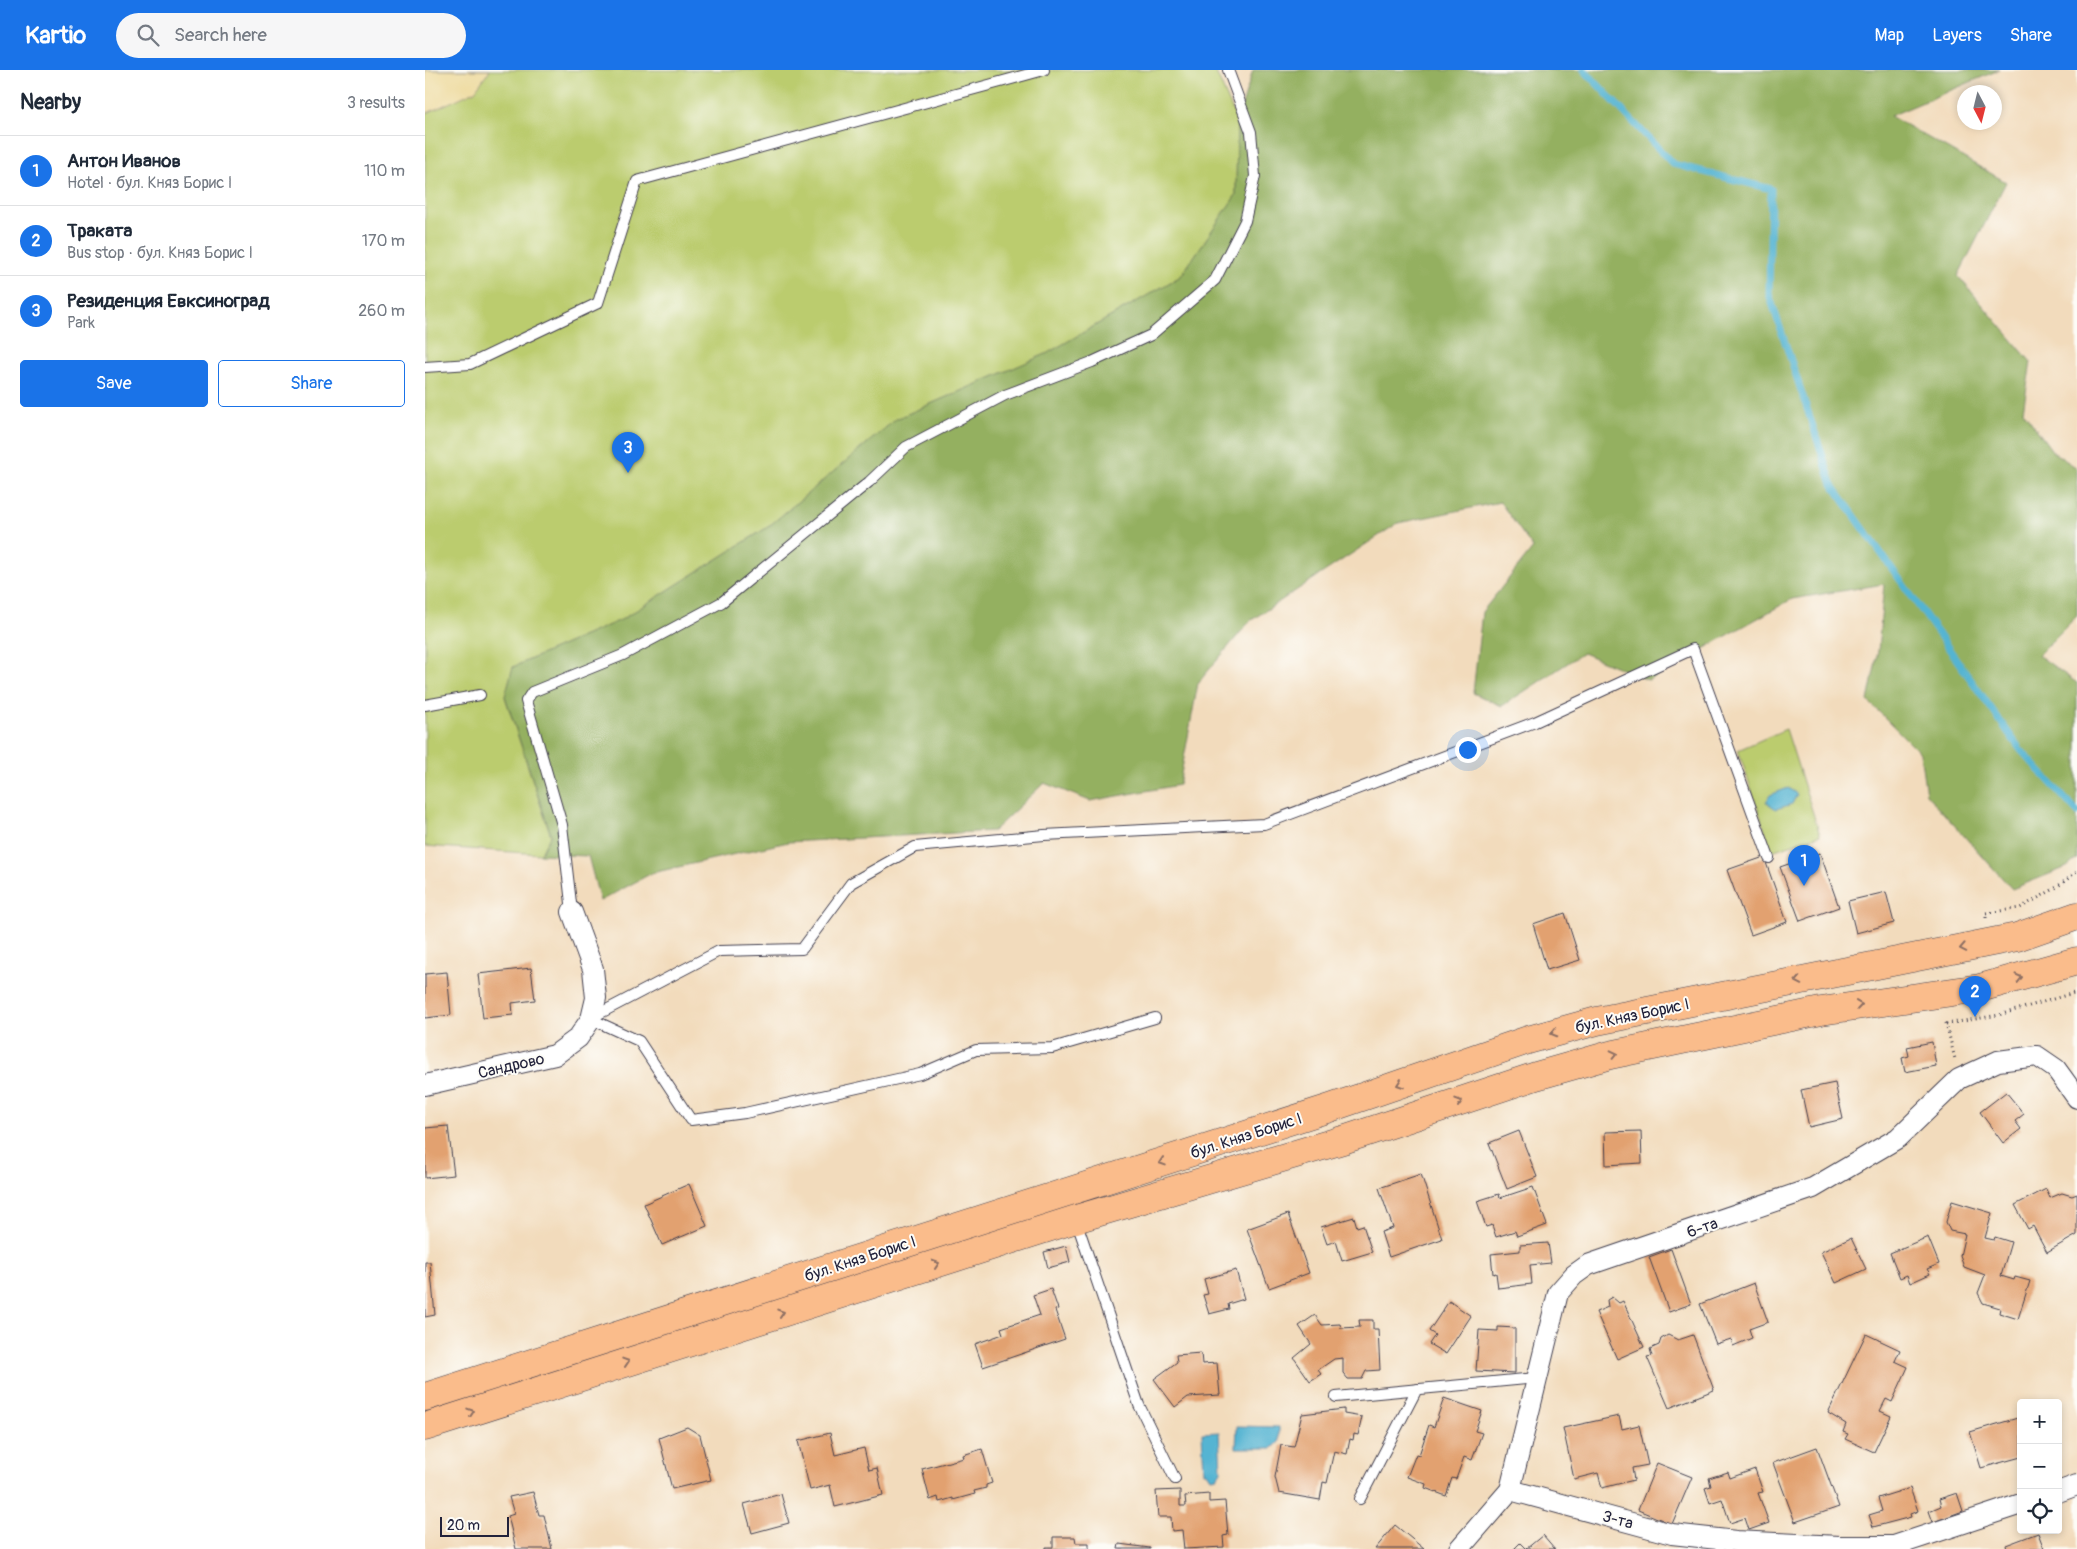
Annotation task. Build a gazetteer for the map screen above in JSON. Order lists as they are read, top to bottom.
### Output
{
  "streets": {
    "highway": ["бул. Княз Борис I"],
    "street": ["Сандрово", "6-та", "3-та"]
  },
  "crossings": [
    ["6-та", "3-та"]
  ],
  "scale_bar": "20 m",
  "north": "bottom",
  "page": {
    "header": "Kartio",
    "search": "Search here",
    "nav": ["Map", "Layers", "Share"],
    "heading": ["Nearby", "3 results"],
    "list": [
      {
        "mark": "1",
        "name": "Антон Иванов",
        "note": "Hotel · бул. Княз Борис I",
        "value": "110 m"
      },
      {
        "mark": "2",
        "name": "Траката",
        "note": "Bus stop · бул. Княз Борис I",
        "value": "170 m"
      },
      {
        "mark": "3",
        "name": "Резиденция Евксиноград",
        "note": "Park",
        "value": "260 m"
      }
    ],
    "buttons": ["Save", "Share"],
    "pins": ["3", "1", "2"],
    "map_buttons": ["+", "−"],
    "scale": "20 m"
  }
}
